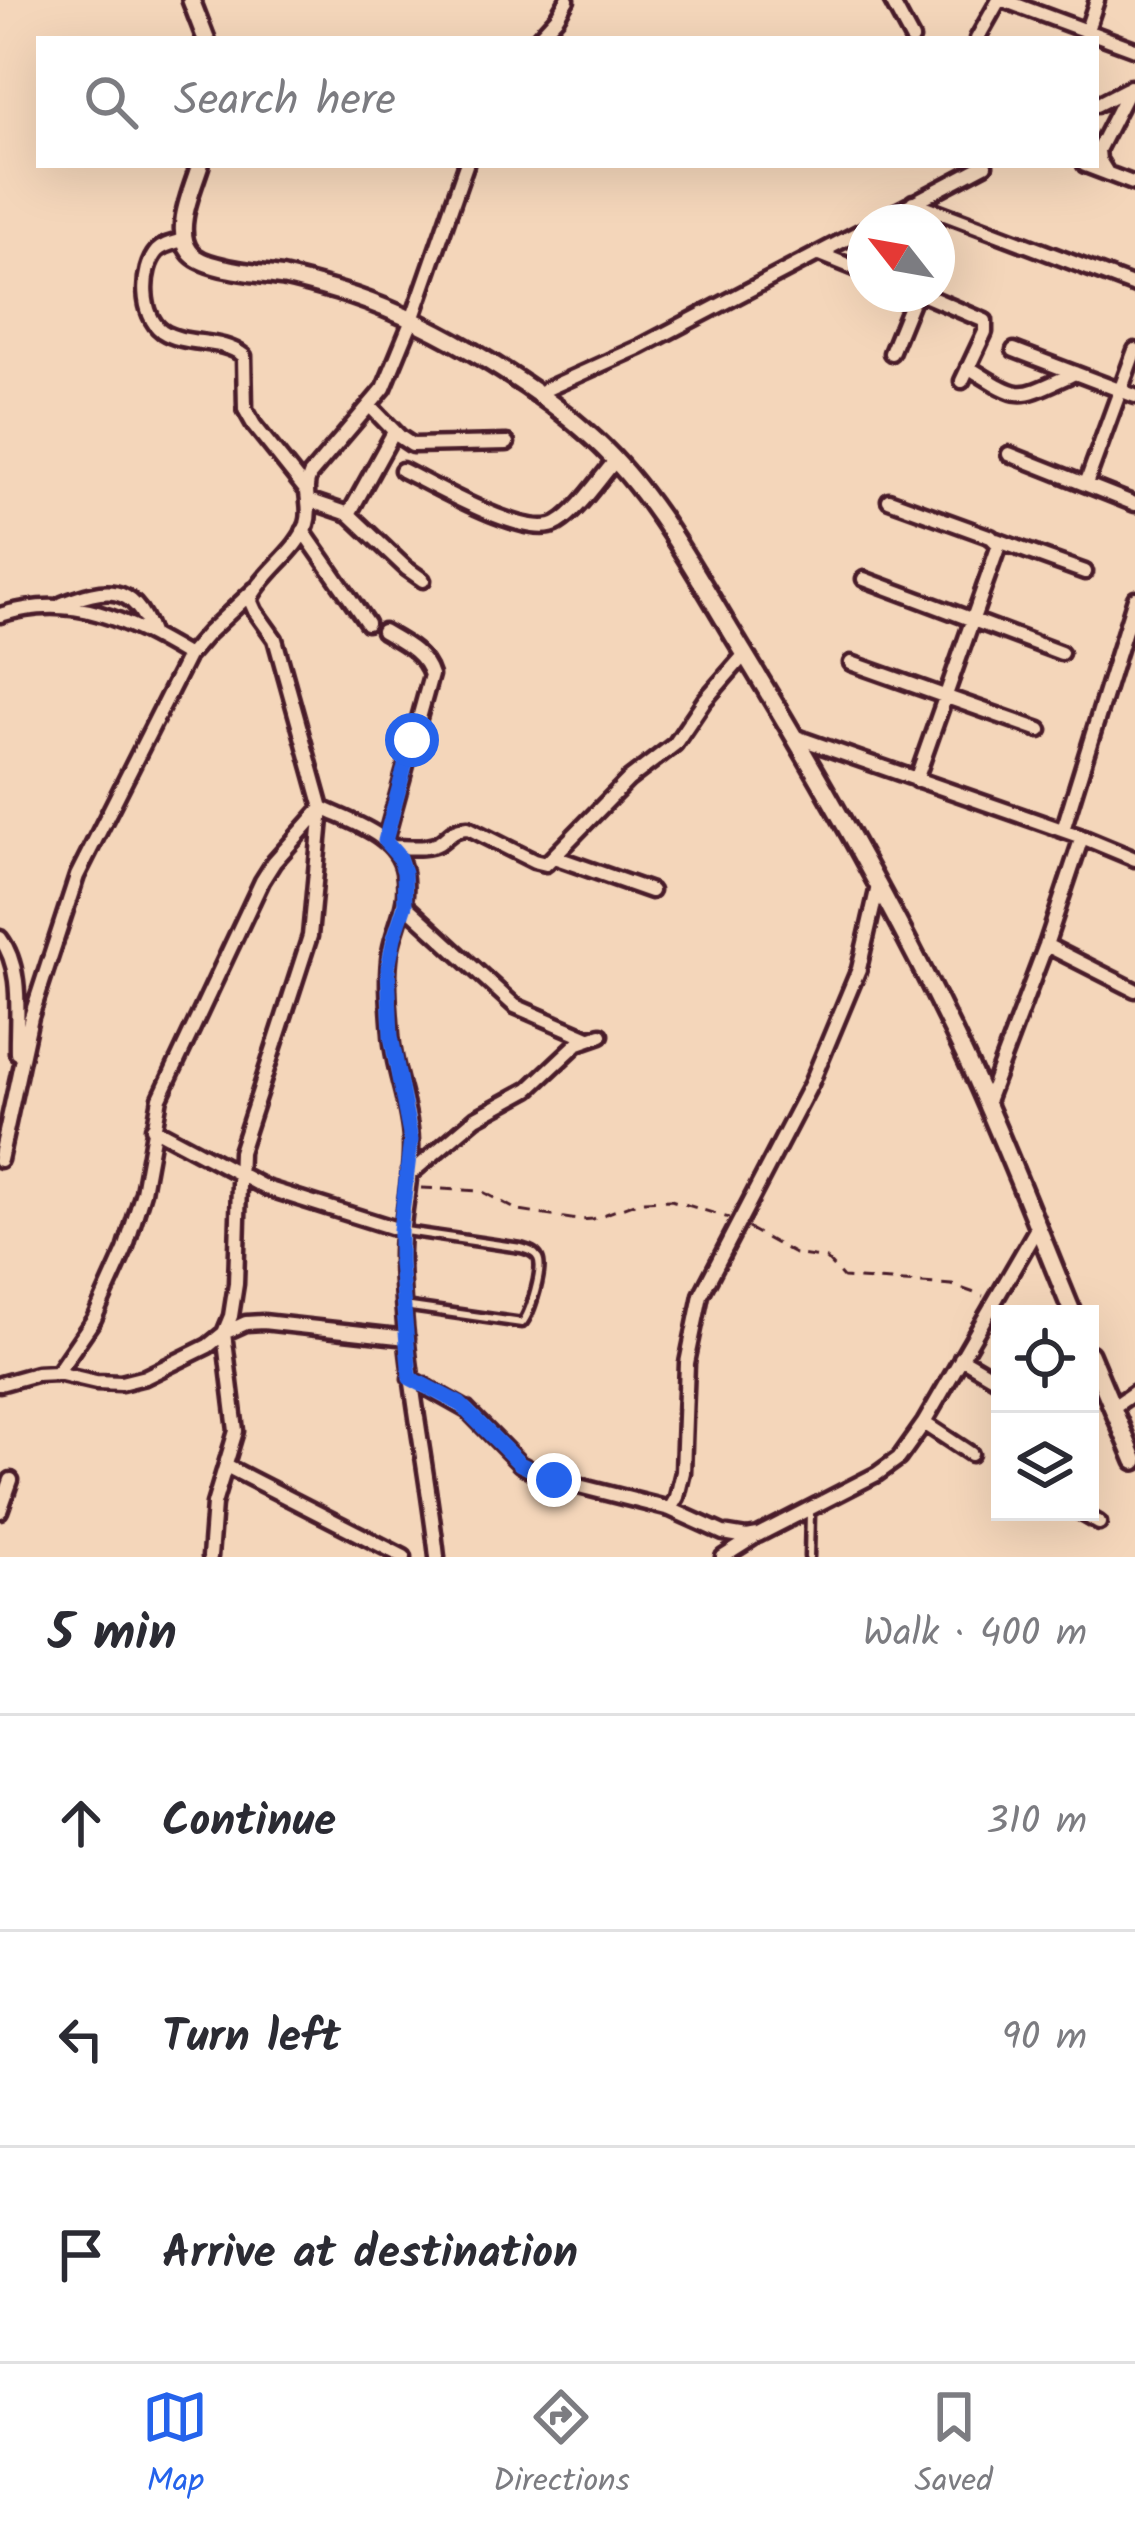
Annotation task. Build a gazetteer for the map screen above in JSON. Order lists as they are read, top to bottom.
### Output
{
  "north": "top left",
  "page": {
    "search": "Search here",
    "heading": ["5 min", "Walk · 400 m"],
    "list": [
      ["Continue", "310 m"],
      ["Turn left", "90 m"],
      "Arrive at destination"
    ],
    "nav": ["Map", "Directions", "Saved"]
  }
}
